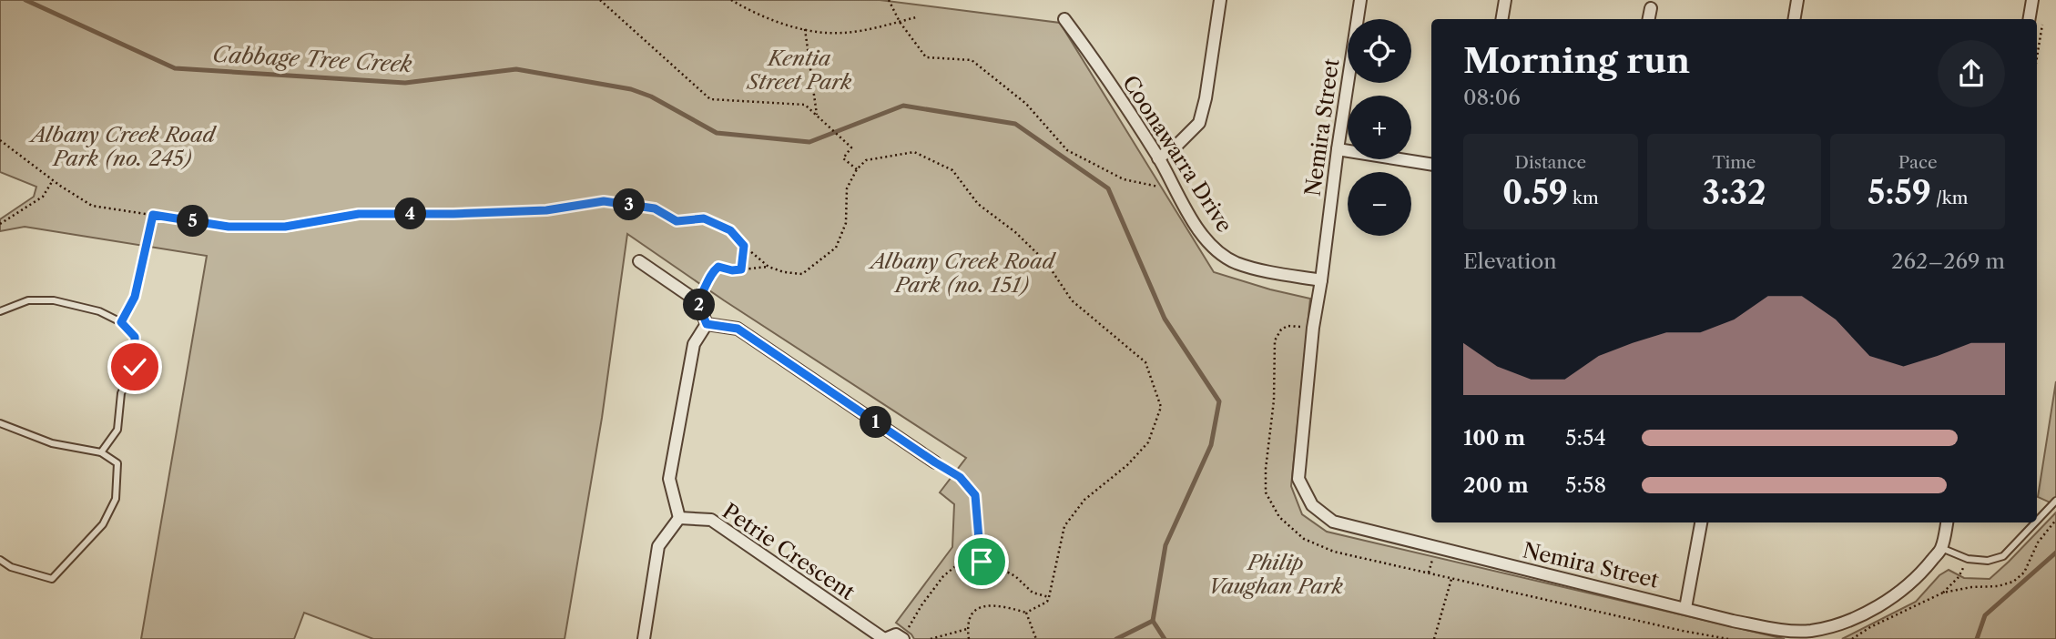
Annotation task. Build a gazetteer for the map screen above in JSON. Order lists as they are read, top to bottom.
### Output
{
  "streets": {
    "street": ["Nemira Street", "Coonawarra Drive", "Petrie Crescent"]
  },
  "crossings": [
    ["Nemira Street", "Coonawarra Drive"]
  ],
  "water": ["Cabbage Tree Creek"],
  "parks": [
    "Kentia Street Park",
    "Albany Creek Road Park (no. 245)",
    "Albany Creek Road Park (no. 151)",
    "Philip Vaughan Park"
  ],
  "page": {
    "map_buttons": ["+", "−"],
    "heading": ["Morning run", "08:06"],
    "stats": [
      ["Distance", "0.59 km"],
      ["Time", "3:32"],
      ["Pace", "5:59 /km"]
    ],
    "pins": [
      "3",
      "4",
      "5",
      "2",
      "1"
    ],
    "chart": ["Elevation", "262–269 m"],
    "list": [
      {
        "name": "100 m",
        "note": "5:54"
      },
      {
        "name": "200 m",
        "note": "5:58"
      }
    ]
  }
}
